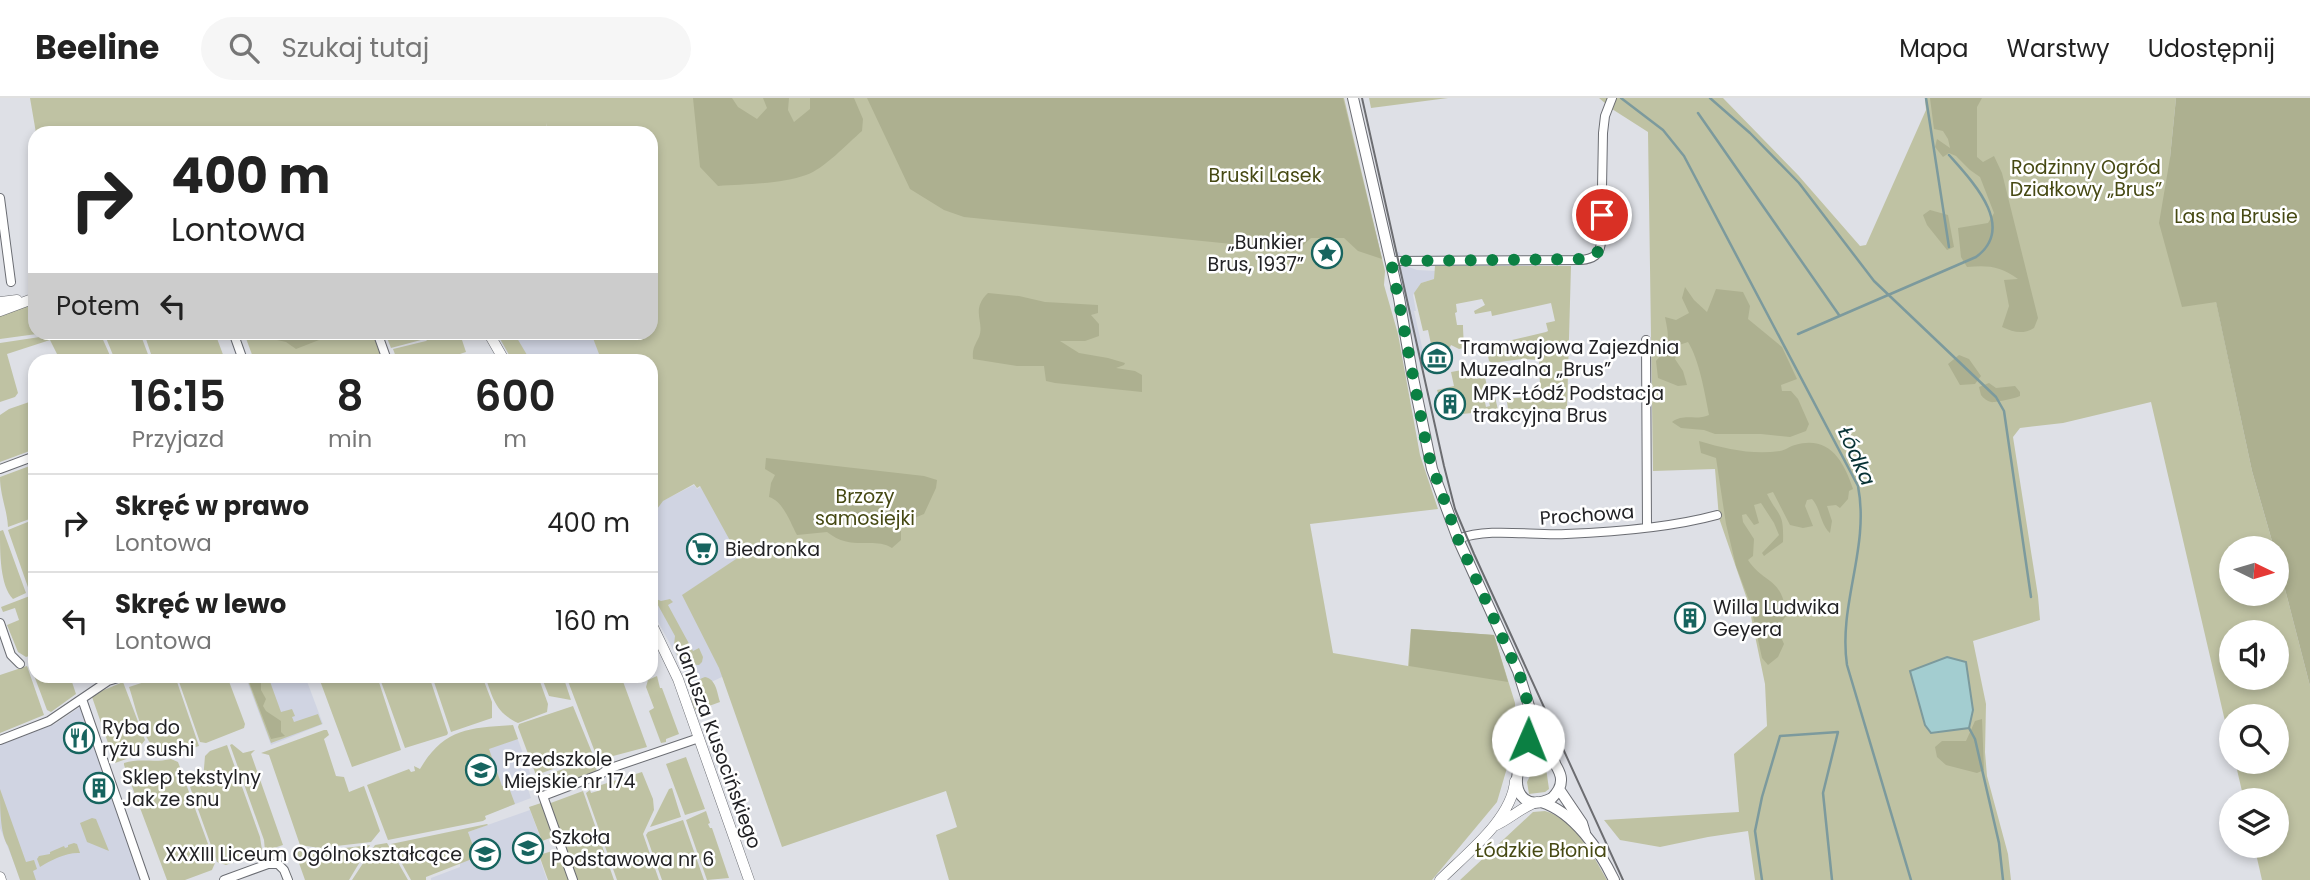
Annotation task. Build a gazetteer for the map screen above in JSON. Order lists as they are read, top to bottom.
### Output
{
  "streets": {
    "street": ["Prochowa", "Janusza Kusocińskiego"]
  },
  "water": ["Łódka"],
  "parks": [
    "Rodzinny Ogród Działkowy „Brus”",
    "Bruski Lasek",
    "Las na Brusie",
    "Brzozy samosiejki",
    "Łódzkie Błonia"
  ],
  "places": {
    "place": ["„Bunkier Brus, 1937”"],
    "museum": ["Tramwajowa Zajezdnia Muzealna „Brus”"],
    "building": ["MPK-Łódź Podstacja trakcyjna Brus", "Willa Ludwika Geyera", "Sklep tekstylny Jak ze snu"],
    "supermarket": ["Biedronka"],
    "restaurant": ["Ryba do ryżu sushi"],
    "school or university": ["Przedszkole Miejskie nr 174", "Szkoła Podstawowa nr 6", "XXXIII Liceum Ogólnokształcące"]
  },
  "north": "right",
  "page": {
    "header": "Beeline",
    "search": "Szukaj tutaj",
    "nav": ["Mapa", "Warstwy", "Udostępnij"],
    "turn": ["400 m", "Lontowa"],
    "then": "Potem",
    "eta": [
      "16:15",
      "Przyjazd",
      "8",
      "min",
      "600",
      "m"
    ],
    "list": [
      {
        "name": "Skręć w prawo",
        "note": "Lontowa",
        "value": "400 m"
      },
      {
        "name": "Skręć w lewo",
        "note": "Lontowa",
        "value": "160 m"
      }
    ]
  }
}
